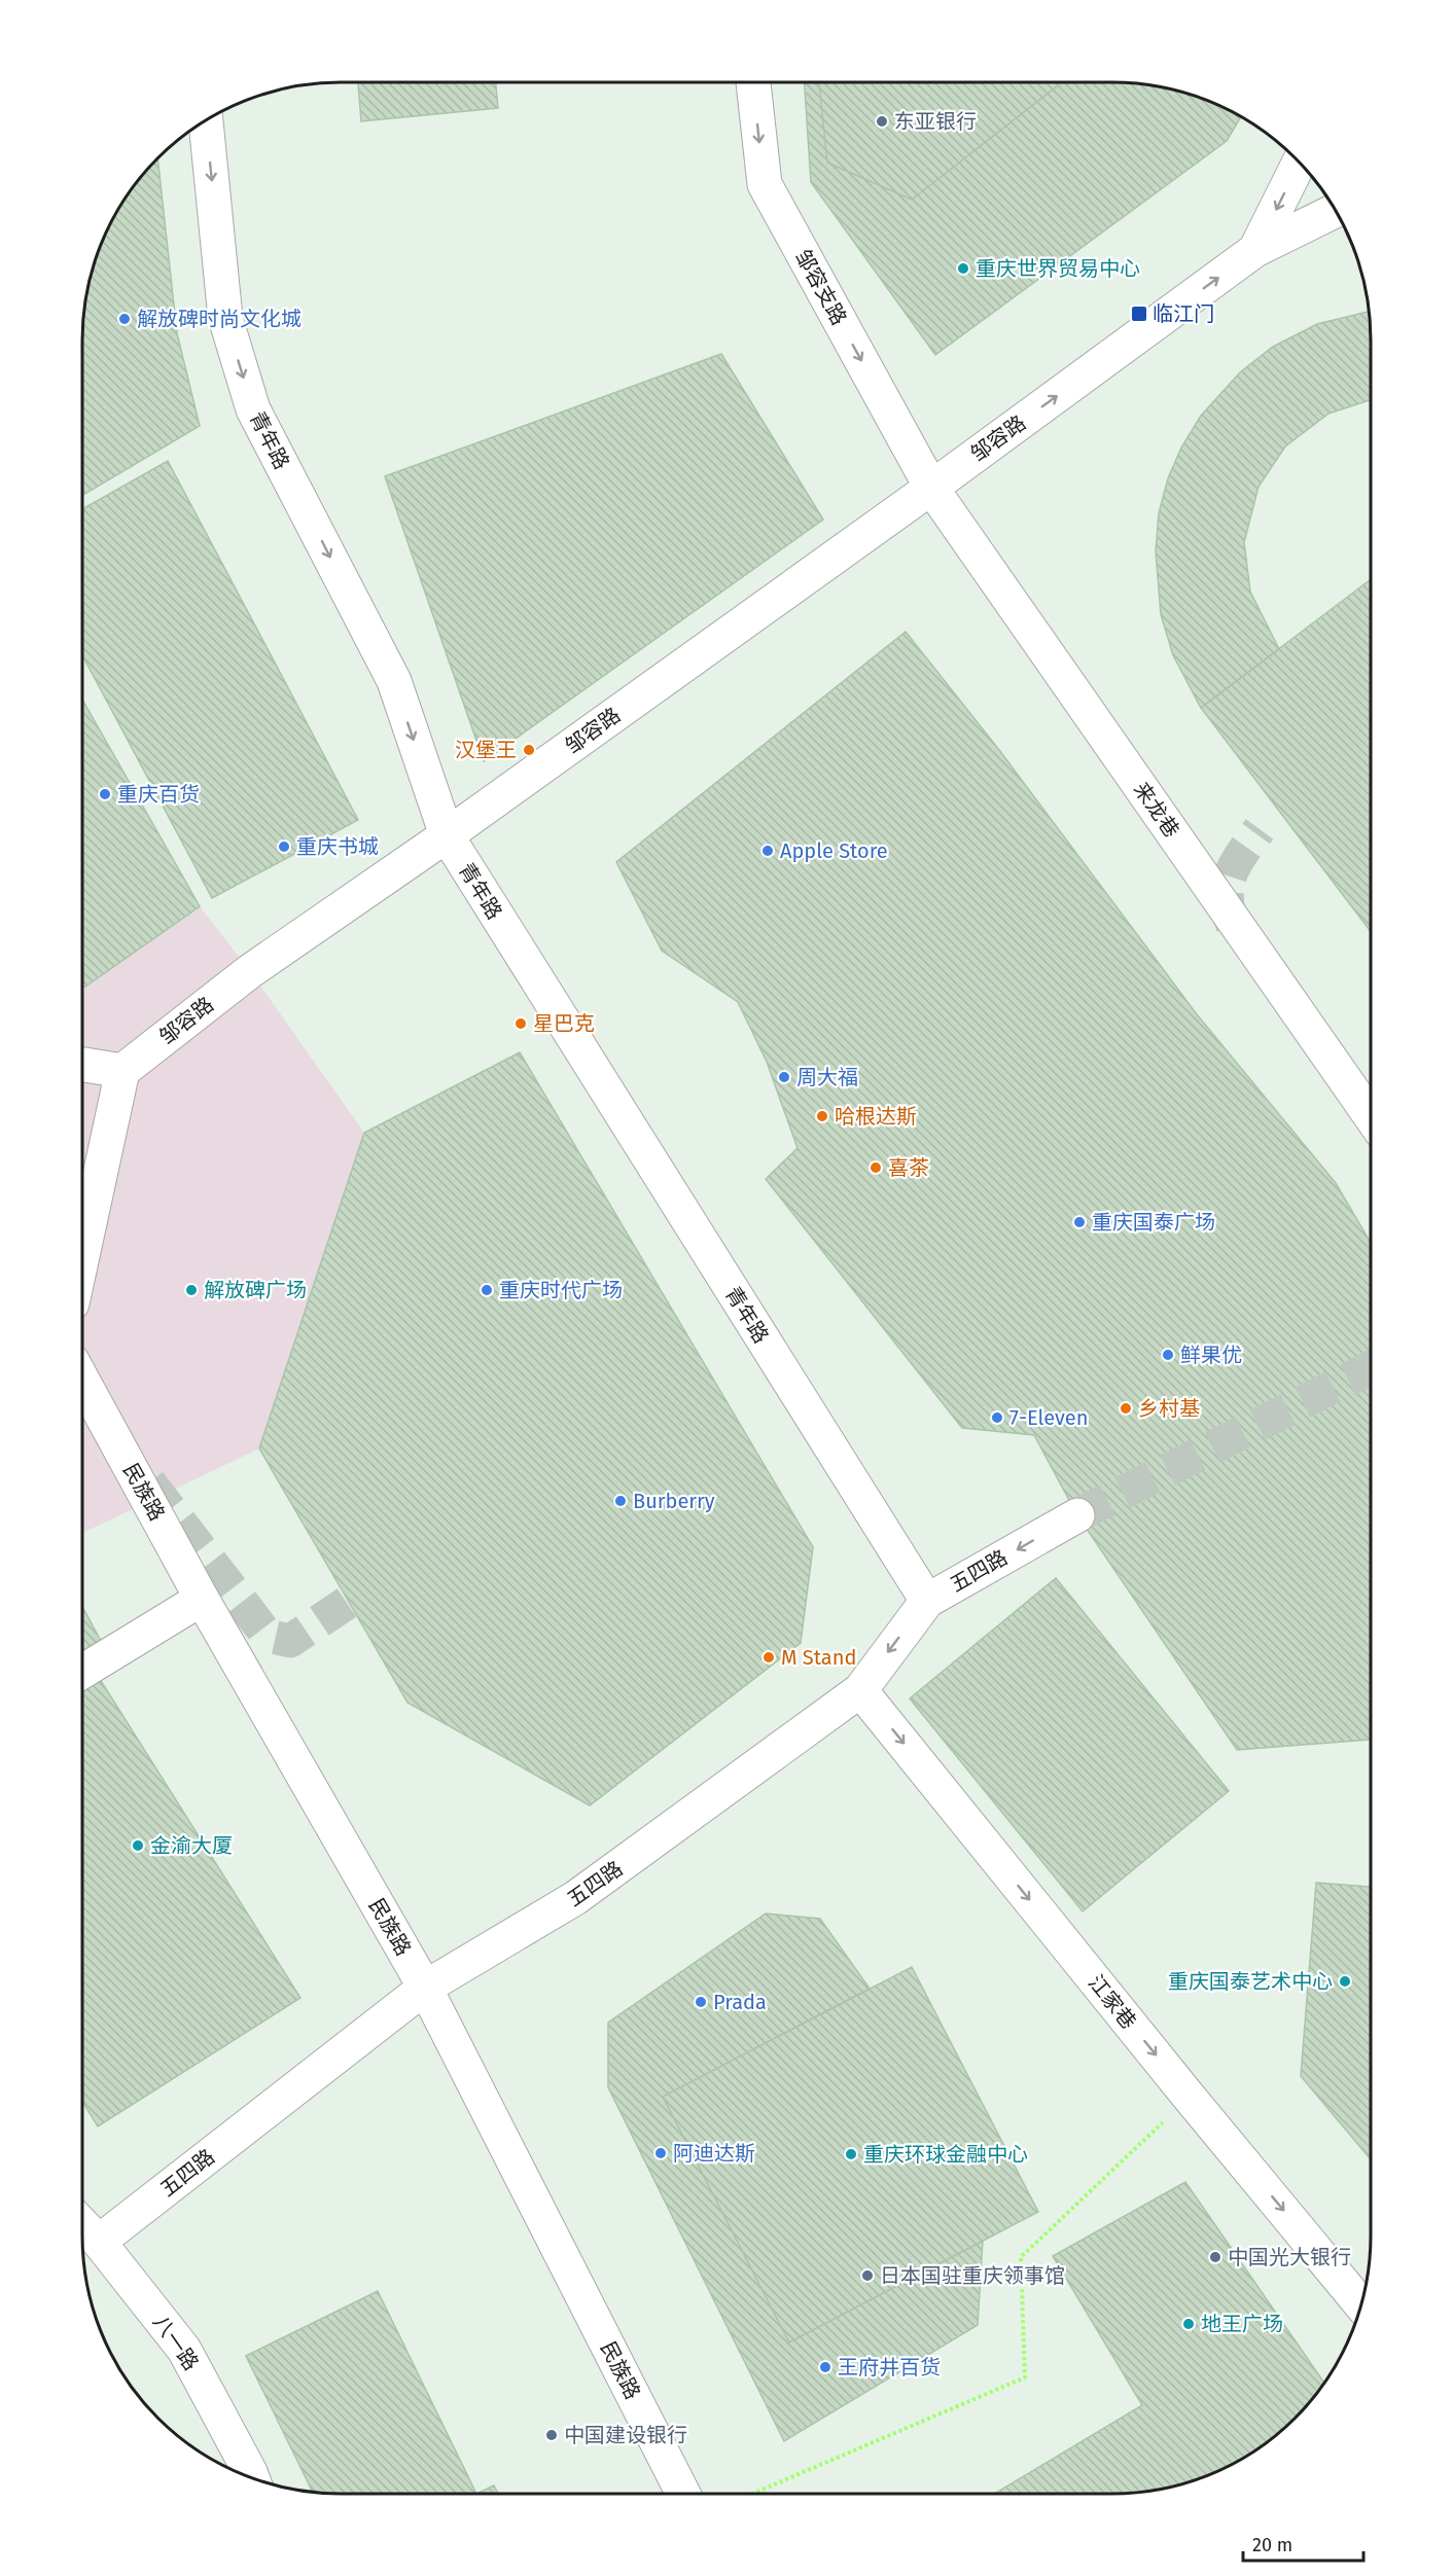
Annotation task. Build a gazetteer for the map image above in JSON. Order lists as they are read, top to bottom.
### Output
{
  "streets": {
    "street": [
      "邹容支路",
      "邹容路",
      "青年路",
      "来龙巷",
      "民族路",
      "五四路",
      "江家巷",
      "八一路"
    ]
  },
  "crossings": [
    ["邹容支路", "邹容路"],
    ["邹容支路", "来龙巷"],
    ["邹容路", "青年路"],
    ["邹容路", "来龙巷"],
    ["青年路", "五四路"],
    ["民族路", "五四路"],
    ["五四路", "江家巷"],
    ["五四路", "八一路"]
  ],
  "one_way": ["邹容支路", "青年路", "江家巷"],
  "places": {
    "other": [
      "东亚银行",
      "重庆世界贸易中心",
      "解放碑时尚文化城",
      "汉堡王",
      "重庆百货",
      "重庆书城",
      "Apple Store",
      "星巴克",
      "周大福",
      "哈根达斯",
      "喜茶",
      "重庆国泰广场",
      "解放碑广场",
      "重庆时代广场",
      "鲜果优",
      "乡村基",
      "7-Eleven",
      "Burberry",
      "M Stand",
      "金渝大厦",
      "重庆国泰艺术中心",
      "Prada",
      "阿迪达斯",
      "重庆环球金融中心",
      "中国光大银行",
      "日本国驻重庆领事馆",
      "地王广场",
      "王府井百货",
      "中国建设银行"
    ],
    "transit": ["临江门"]
  },
  "scale_bar": "20 m"
}
